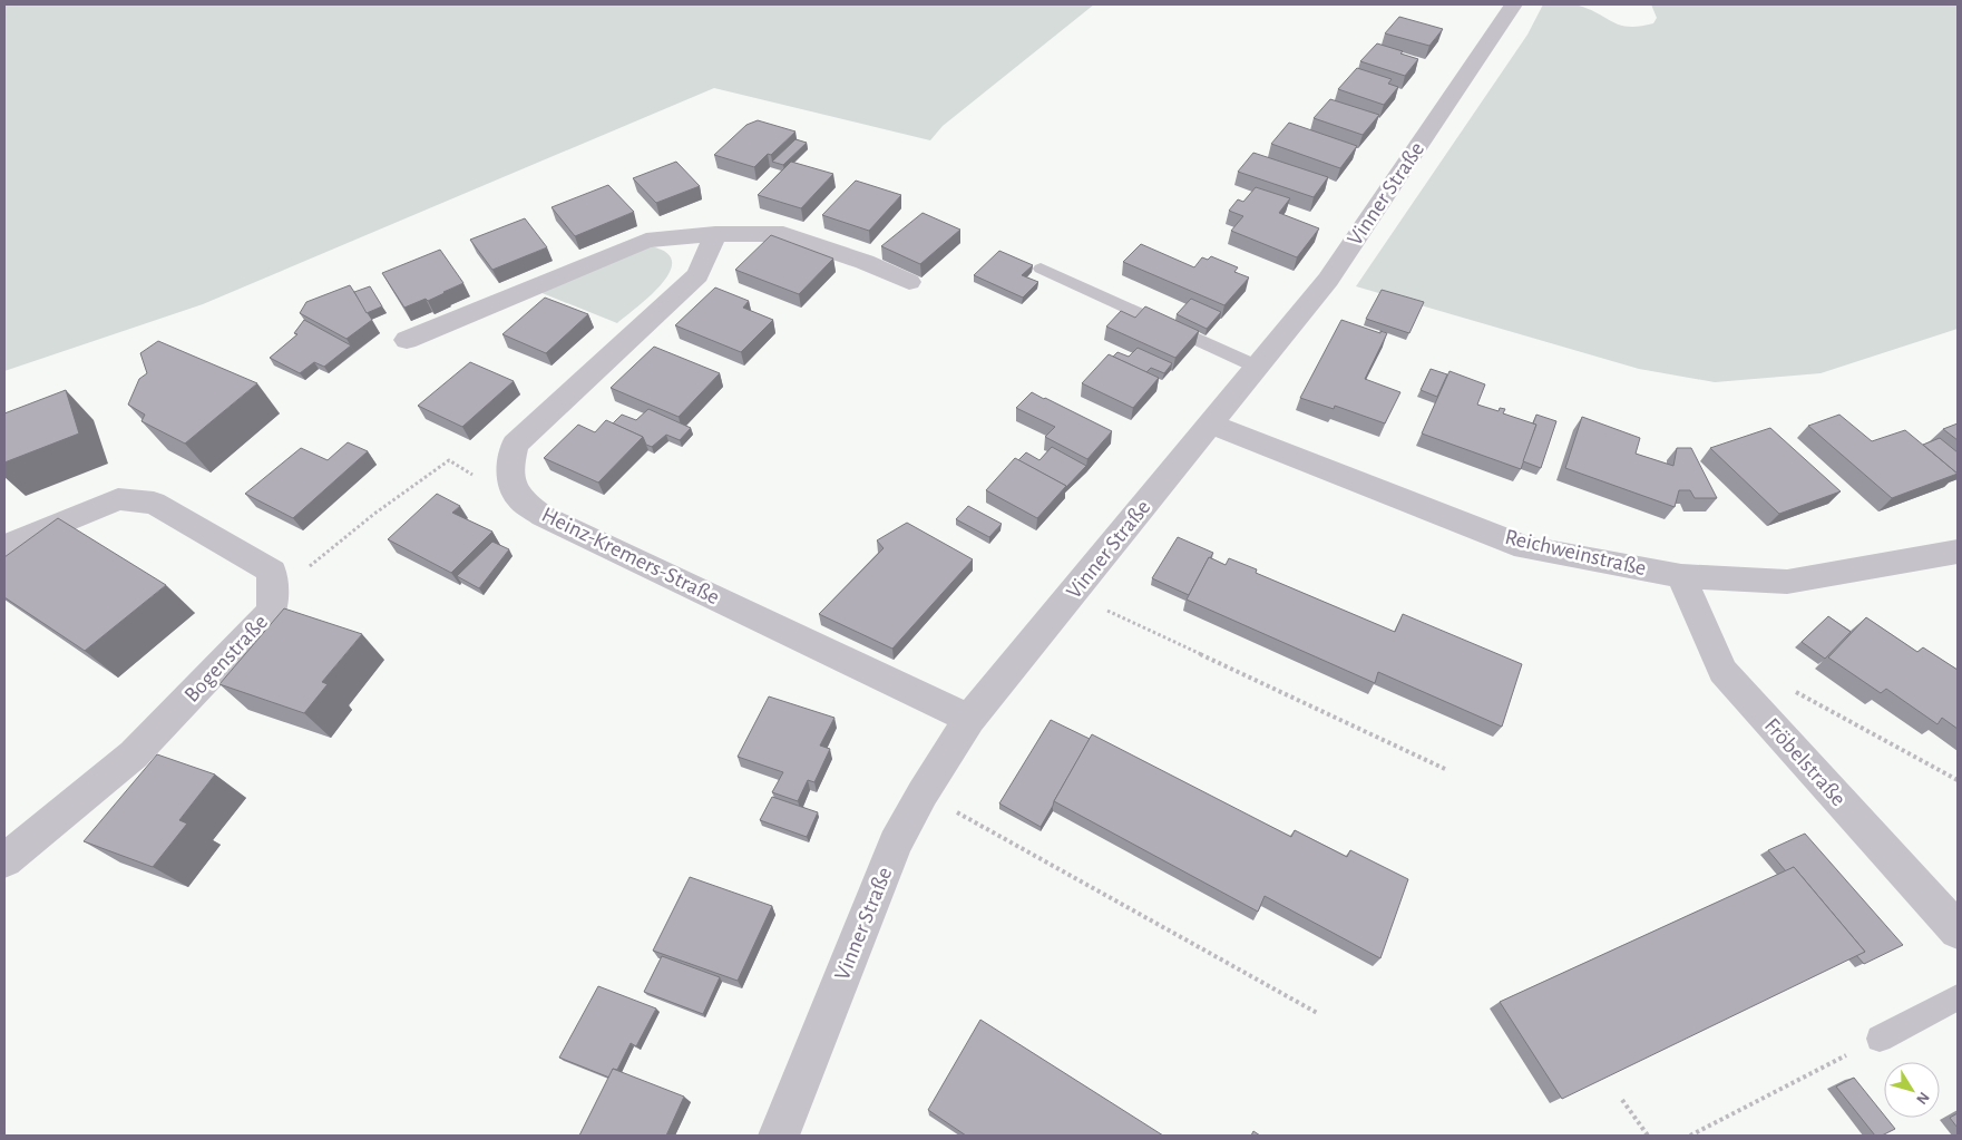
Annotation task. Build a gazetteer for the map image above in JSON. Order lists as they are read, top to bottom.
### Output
{
  "streets": {
    "street": [
      "Vinner Straße",
      "Reichweinstraße",
      "Heinz-Kremers-Straße",
      "Bogenstraße",
      "Fröbelstraße"
    ]
  },
  "crossings": [
    ["Vinner Straße", "Reichweinstraße"],
    ["Vinner Straße", "Heinz-Kremers-Straße"],
    ["Reichweinstraße", "Fröbelstraße"]
  ],
  "north": "bottom right"
}
